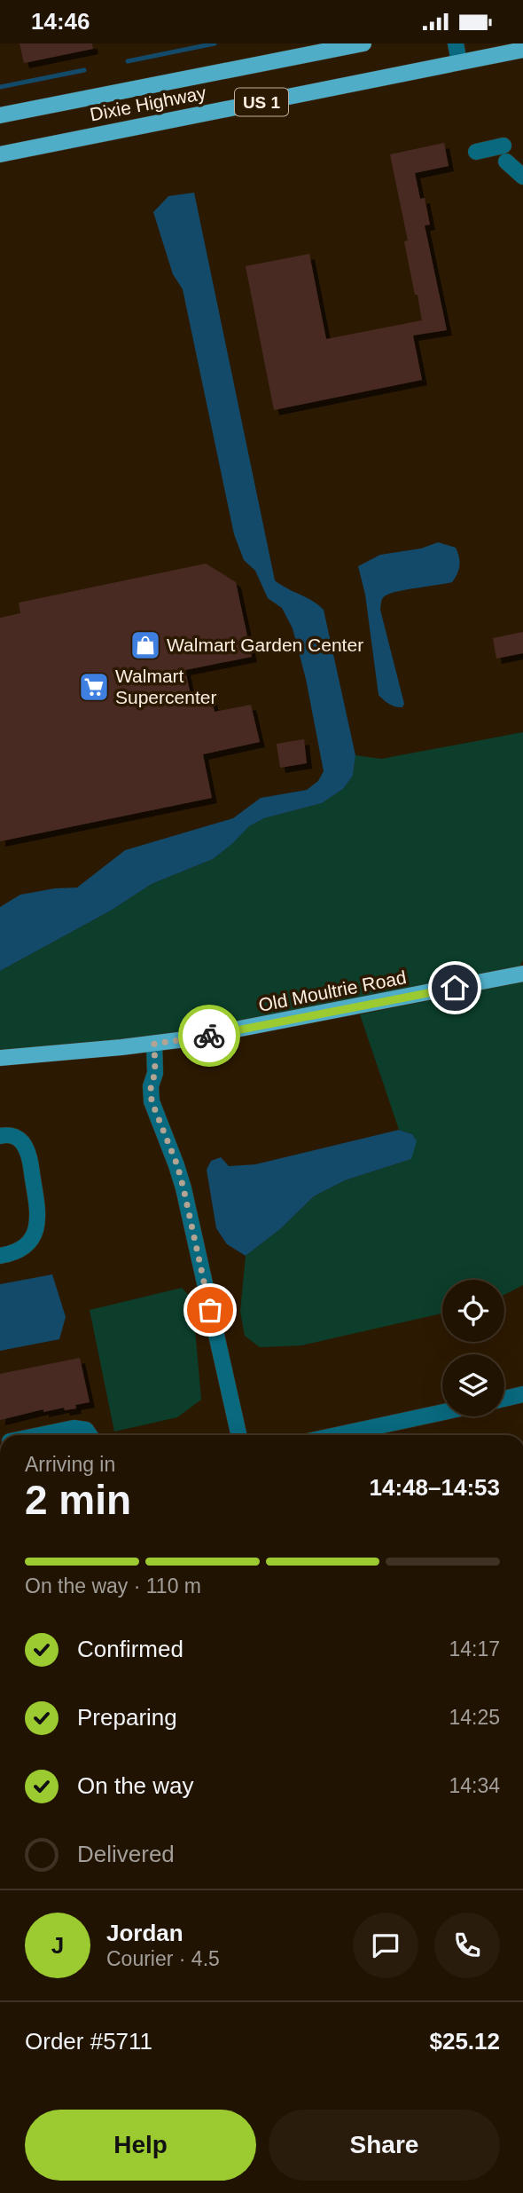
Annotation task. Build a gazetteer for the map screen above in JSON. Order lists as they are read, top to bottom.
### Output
{
  "streets": {
    "main road": ["US 1", "Dixie Highway", "Old Moultrie Road"]
  },
  "places": {
    "shop": ["Walmart Garden Center"],
    "supermarket": ["Walmart Supercenter"]
  },
  "page": {
    "status": "14:46",
    "heading": ["2 min", "Arriving in", "14:48–14:53"],
    "panel": [
      "Jordan",
      "Courier · 4.5",
      "Order #5711",
      "$25.12"
    ],
    "bar": "On the way · 110 m",
    "list": [
      ["Confirmed", "14:17"],
      ["Preparing", "14:25"],
      ["On the way", "14:34"],
      "Delivered"
    ],
    "round": "J",
    "buttons": ["Help", "Share"]
  }
}
